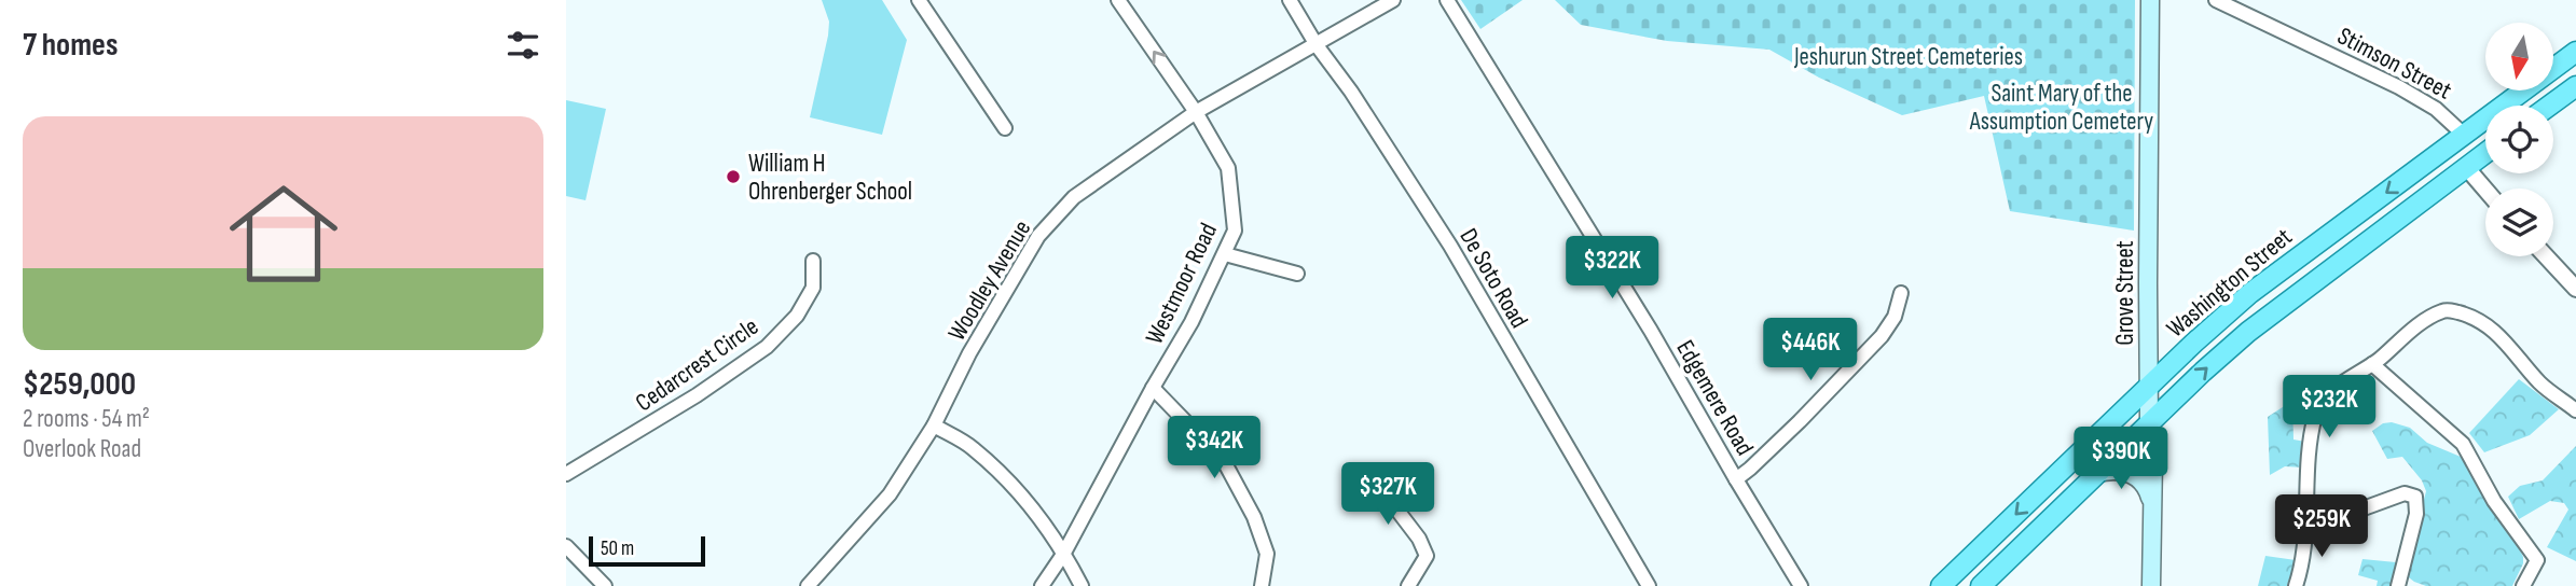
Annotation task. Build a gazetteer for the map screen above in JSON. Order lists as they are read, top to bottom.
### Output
{
  "streets": {
    "main road": ["Washington Street", "Grove Street"],
    "street": [
      "Stimson Street",
      "De Soto Road",
      "Woodley Avenue",
      "Westmoor Road",
      "Cedarcrest Circle",
      "Edgemere Road"
    ]
  },
  "crossings": [
    ["Stimson Street", "Washington Street"],
    ["De Soto Road", "Woodley Avenue"],
    ["Woodley Avenue", "Westmoor Road"],
    ["Washington Street", "Grove Street"]
  ],
  "parks": ["Jeshurun Street Cemeteries", "Saint Mary of the Assumption Cemetery"],
  "places": ["William H Ohrenberger School"],
  "scale_bar": "50 m",
  "north": "bottom",
  "page": {
    "heading": "7 homes",
    "list": [
      {
        "name": "$259,000",
        "note": "2 rooms · 54 m² · Overlook Road"
      }
    ],
    "price": [
      "$322K",
      "$446K",
      "$232K",
      "$342K",
      "$390K",
      "$327K",
      "$259K"
    ],
    "scale": "50 m"
  }
}
